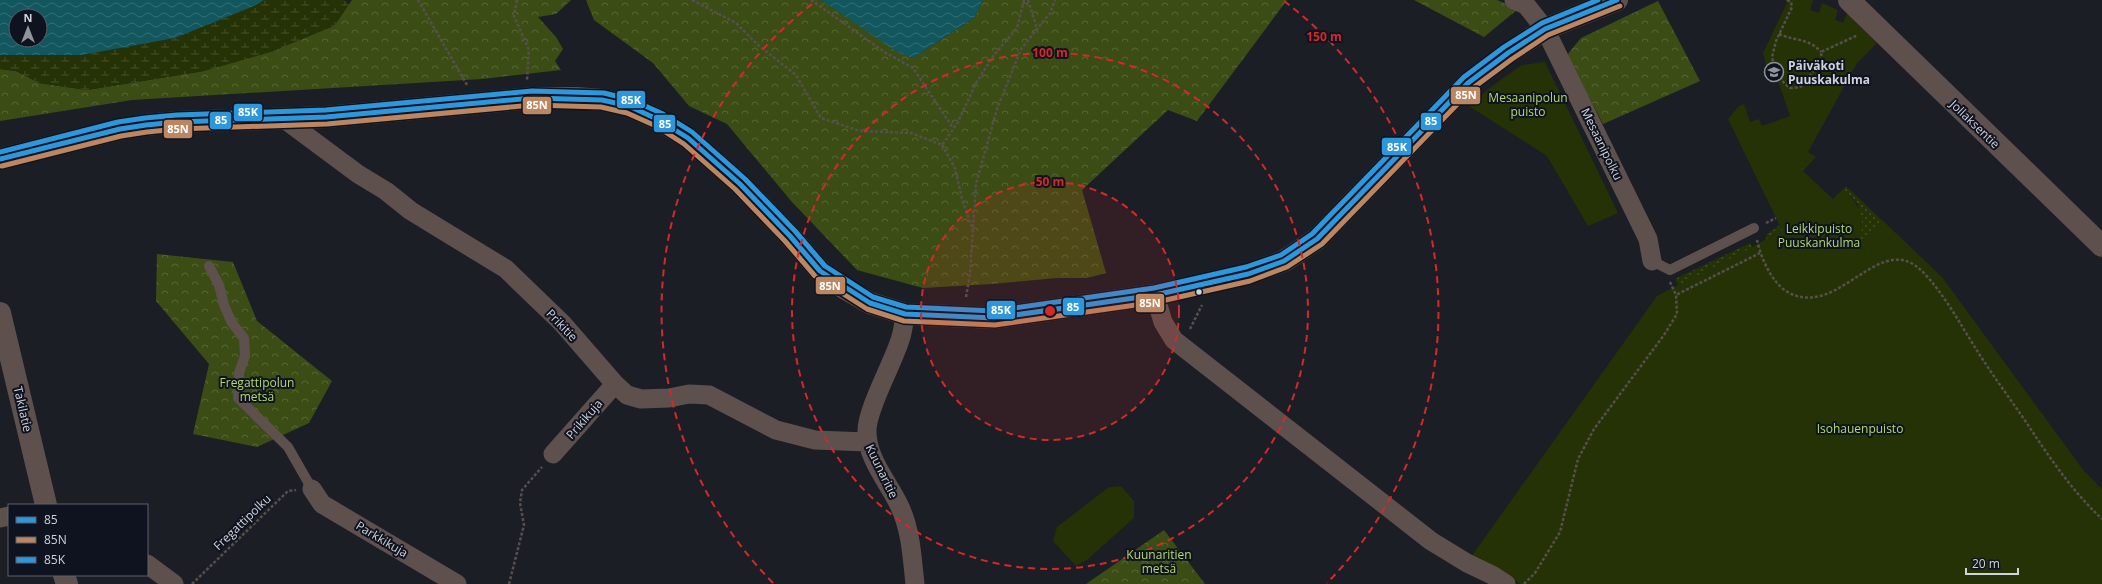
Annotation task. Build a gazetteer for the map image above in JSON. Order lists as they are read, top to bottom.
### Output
{
  "streets": {
    "street": [
      "Jollaksentie",
      "Mesaanipolku",
      "Prikitie",
      "Takilatie",
      "Prikikuja",
      "Kuunaritie",
      "Parkkikuja"
    ],
    "path": ["Fregattipolku"]
  },
  "crossings": [
    ["Prikitie", "Prikikuja"],
    ["Prikitie", "Kuunaritie"],
    ["Fregattipolku", "Parkkikuja"]
  ],
  "parks": [
    "Mesaanipolun puisto",
    "Leikkipuisto Puuskankulma",
    "Fregattipolun metsä",
    "Isohauenpuisto",
    "Kuunaritien metsä"
  ],
  "places": {
    "school or university": ["Päiväkoti Puuskakulma"]
  },
  "lines": ["transit line 85", "transit line 85K", "transit line 85N"],
  "legend": ["85", "85N", "85K"],
  "scale_bar": "20 m",
  "north": "top",
  "rings": ["150 m", "100 m", "50 m"]
}
